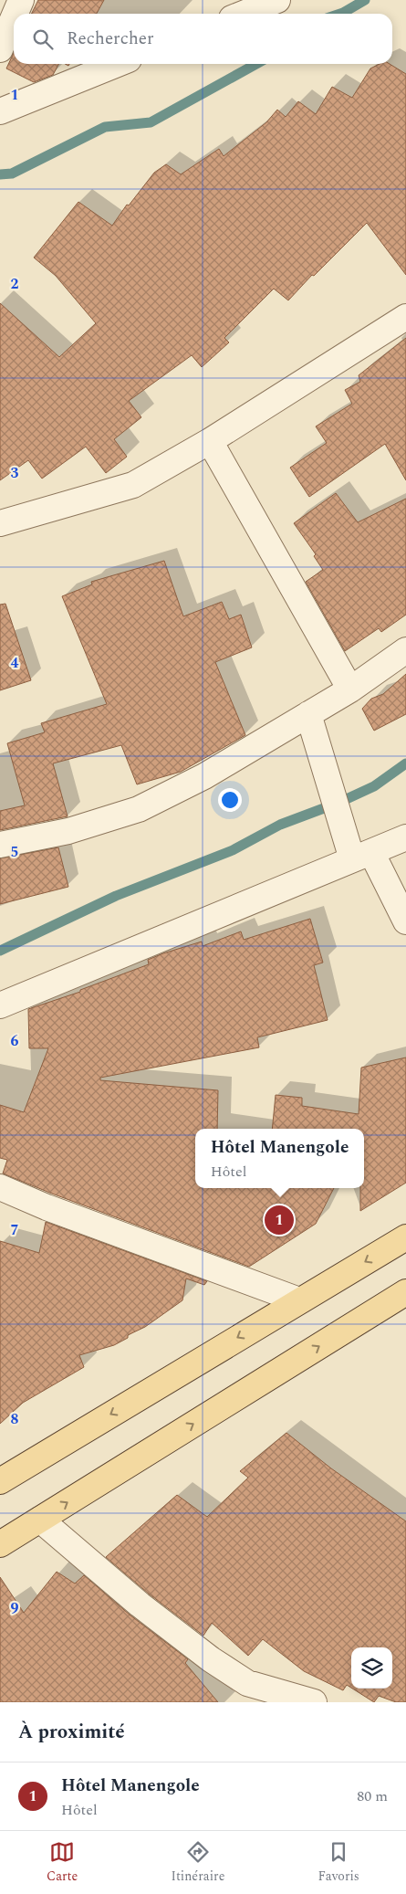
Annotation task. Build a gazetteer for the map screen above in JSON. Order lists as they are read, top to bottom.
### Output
{
  "page": {
    "search": "Rechercher",
    "popup": ["Hôtel Manengole", "Hôtel"],
    "pins": "1",
    "heading": "À proximité",
    "list": [
      {
        "mark": "1",
        "name": "Hôtel Manengole",
        "note": "Hôtel",
        "value": "80 m"
      }
    ],
    "nav": ["Carte", "Itinéraire", "Favoris"]
  },
  "grid": {
    "rows": [
      "1",
      "2",
      "3",
      "4",
      "5",
      "6",
      "7",
      "8",
      "9"
    ]
  }
}
